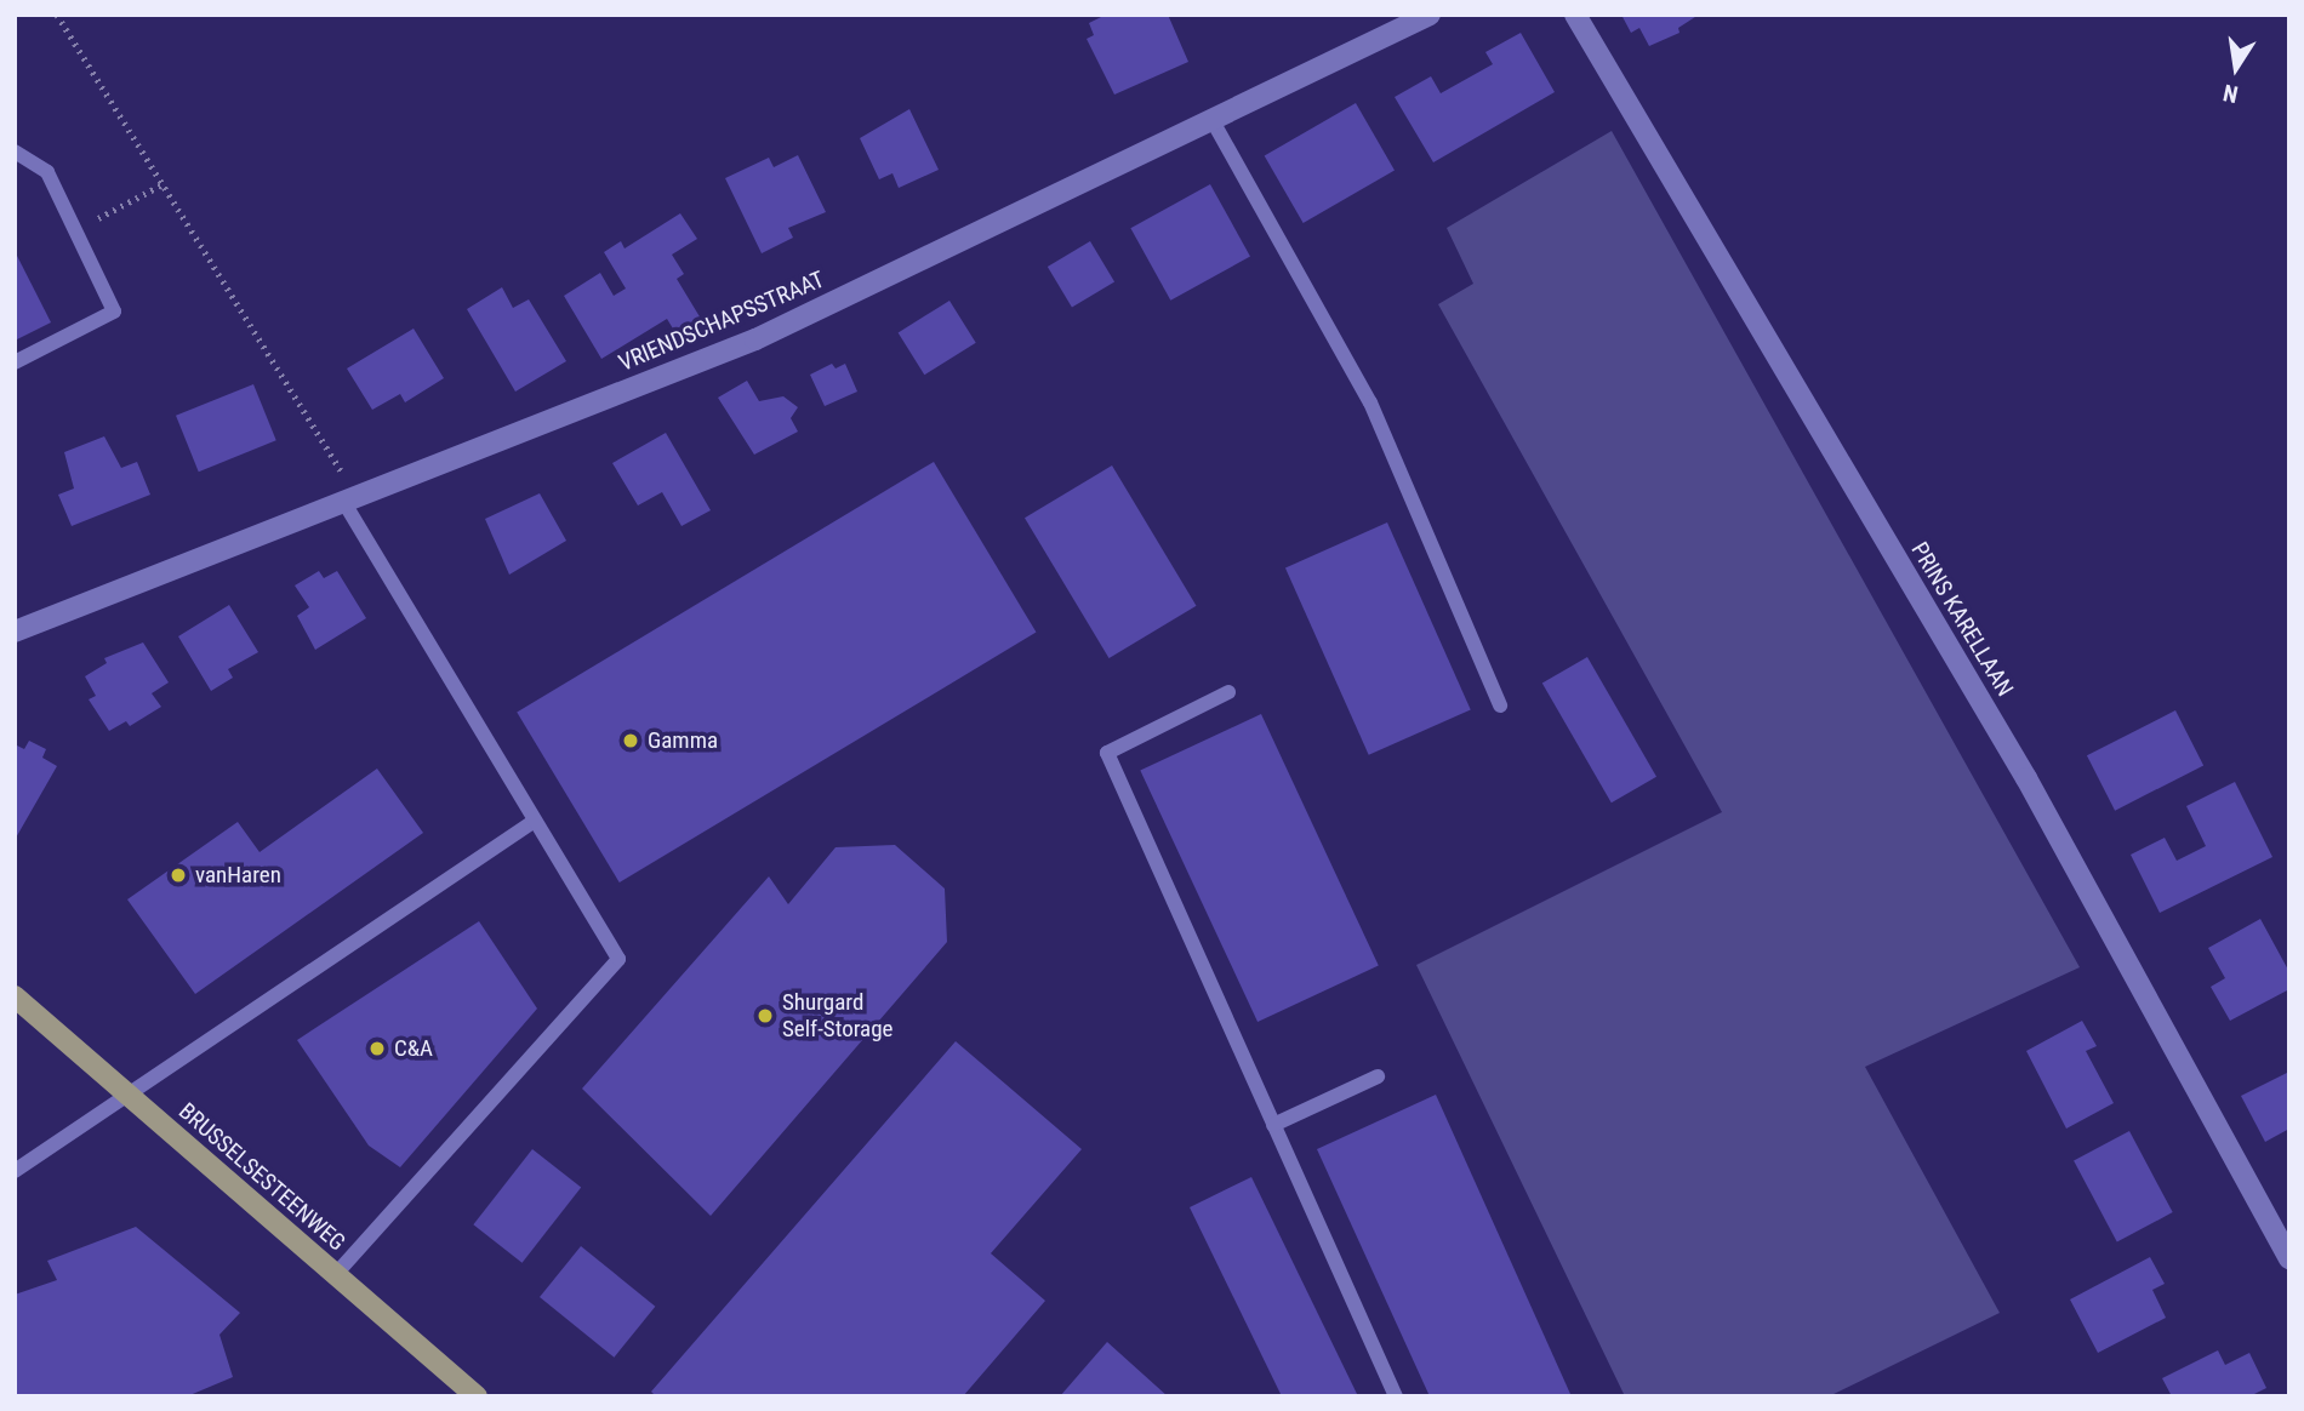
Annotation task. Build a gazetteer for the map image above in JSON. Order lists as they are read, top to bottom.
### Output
{
  "streets": {
    "main road": ["BRUSSELSESTEENWEG"],
    "street": ["VRIENDSCHAPSSTRAAT", "PRINS KARELLAAN"]
  },
  "places": [
    "Gamma",
    "vanHaren",
    "Shurgard Self-Storage",
    "C&A"
  ],
  "north": "bottom"
}
